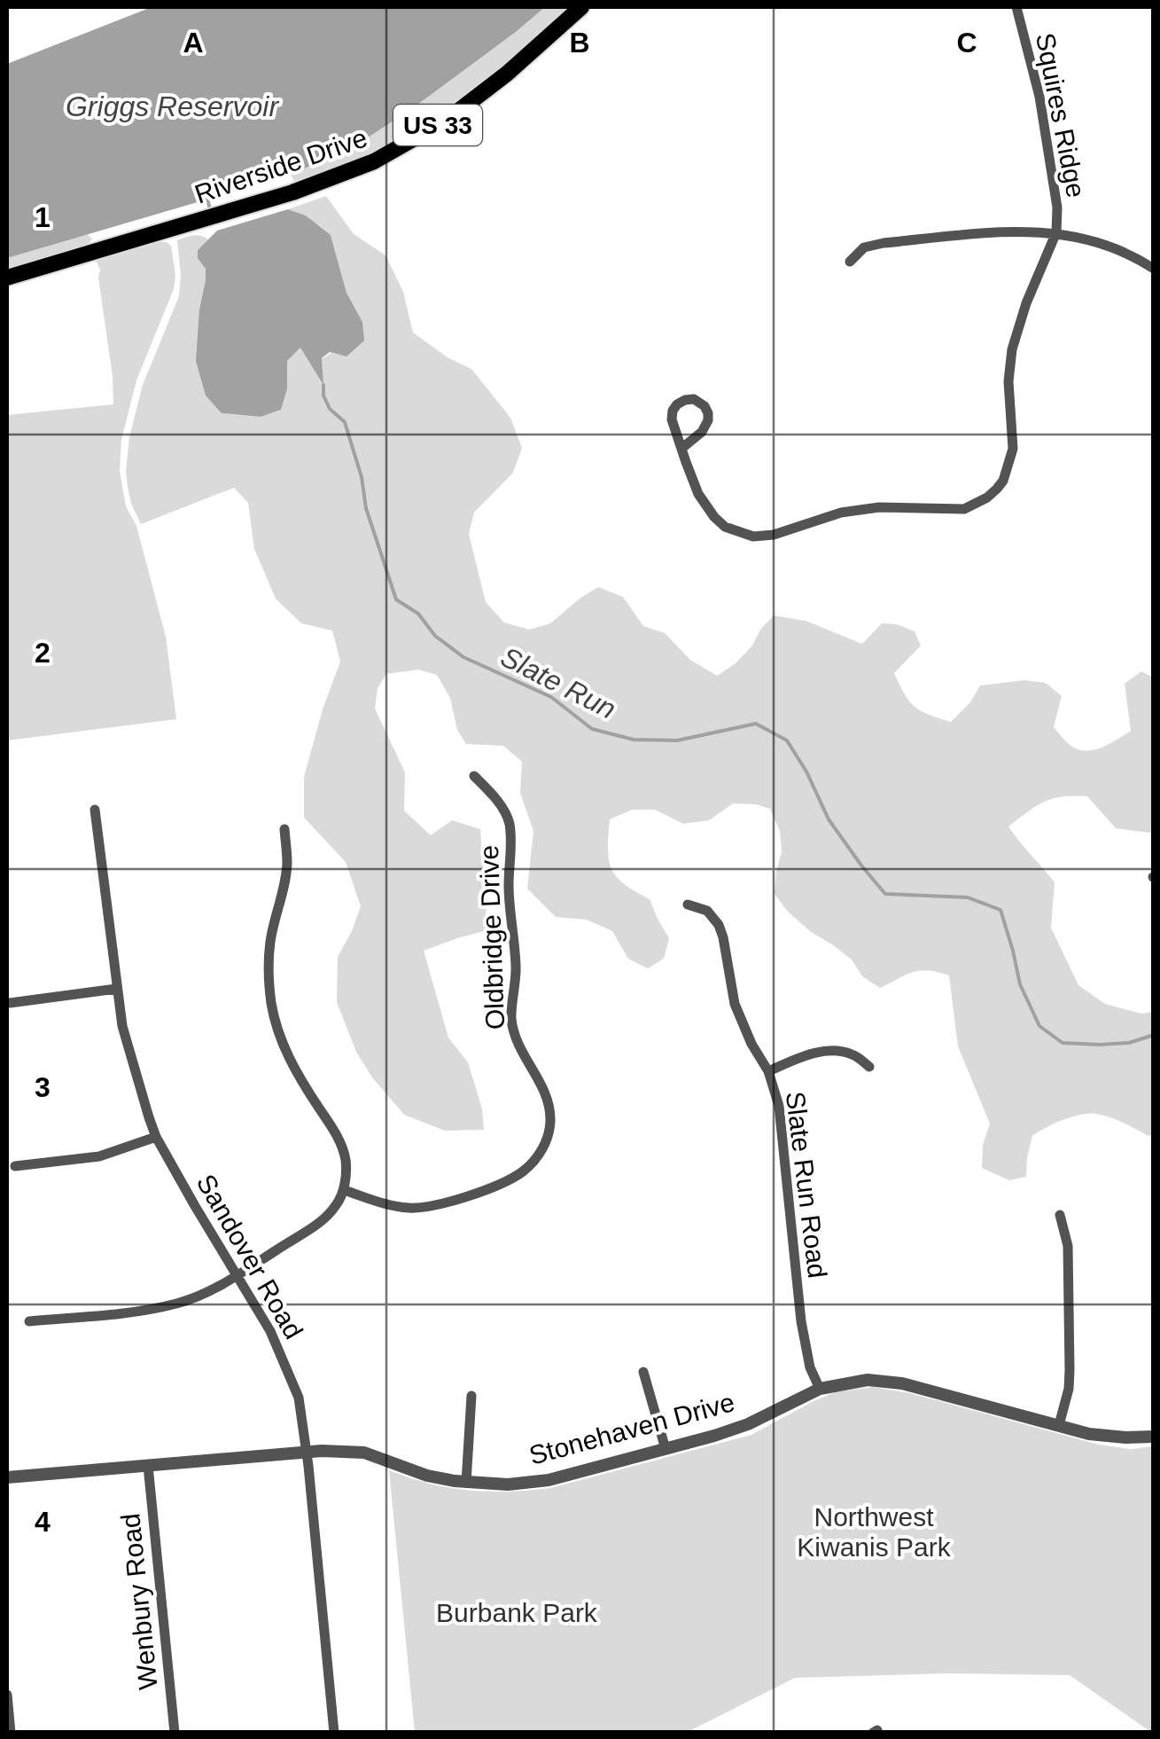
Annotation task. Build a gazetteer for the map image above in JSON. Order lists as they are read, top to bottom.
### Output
{
  "streets": {
    "main road": ["US 33", "Riverside Drive"],
    "street": [
      "Squires Ridge",
      "Oldbridge Drive",
      "Slate Run Road",
      "Sandover Road",
      "Stonehaven Drive",
      "Wenbury Road"
    ]
  },
  "crossings": [
    ["Slate Run Road", "Stonehaven Drive"],
    ["Sandover Road", "Stonehaven Drive"],
    ["Stonehaven Drive", "Wenbury Road"]
  ],
  "water": ["Griggs Reservoir", "Slate Run"],
  "parks": ["Northwest Kiwanis Park", "Burbank Park"],
  "grid": {
    "columns": ["A", "B", "C"],
    "rows": [
      "1",
      "2",
      "3",
      "4"
    ]
  }
}
